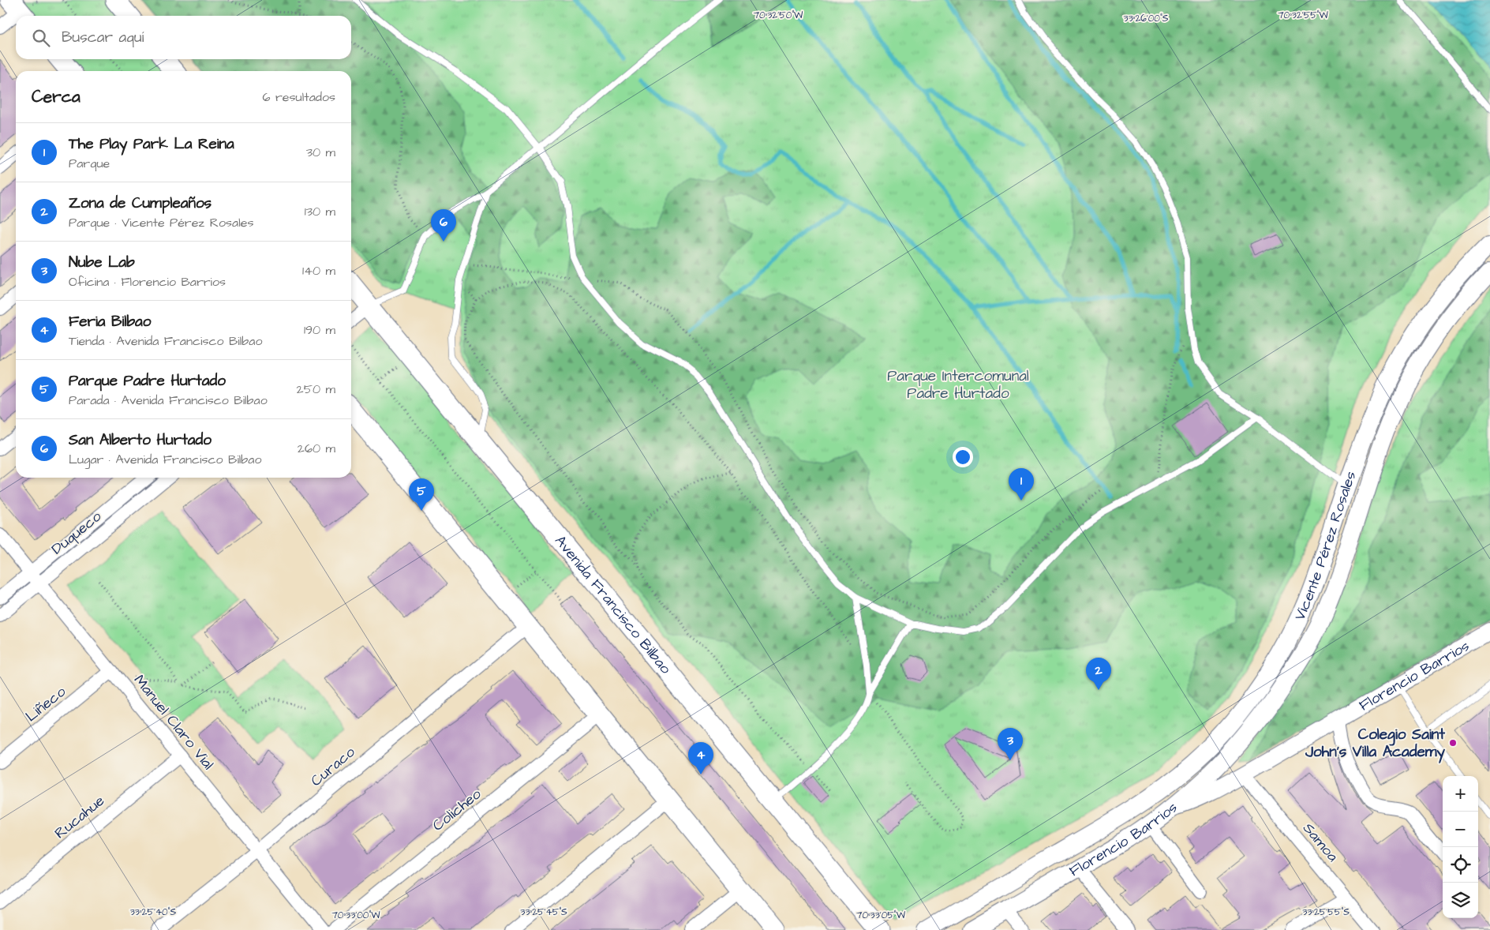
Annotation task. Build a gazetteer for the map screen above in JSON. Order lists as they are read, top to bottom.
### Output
{
  "streets": {
    "main road": ["Vicente Pérez Rosales", "Avenida Francisco Bilbao", "Florencio Barrios"],
    "street": [
      "Duqueco",
      "Liñeco",
      "Manuel Claro Vial",
      "Curaco",
      "Colicheo",
      "Rucahue",
      "Samoa"
    ]
  },
  "crossings": [
    ["Duqueco", "Manuel Claro Vial"],
    ["Vicente Pérez Rosales", "Florencio Barrios"],
    ["Florencio Barrios", "Samoa"],
    ["Liñeco", "Manuel Claro Vial"],
    ["Manuel Claro Vial", "Curaco"],
    ["Manuel Claro Vial", "Rucahue"]
  ],
  "parks": ["Parque Intercomunal Padre Hurtado"],
  "places": ["Colegio Saint John's Villa Academy"],
  "page": {
    "search": "Buscar aquí",
    "heading": ["Cerca", "6 resultados"],
    "list": [
      {
        "mark": "1",
        "name": "The Play Park La Reina",
        "note": "Parque",
        "value": "30 m"
      },
      {
        "mark": "2",
        "name": "Zona de Cumpleaños",
        "note": "Parque · Vicente Pérez Rosales",
        "value": "130 m"
      },
      {
        "mark": "3",
        "name": "Nube Lab",
        "note": "Oficina · Florencio Barrios",
        "value": "140 m"
      },
      {
        "mark": "4",
        "name": "Feria Bilbao",
        "note": "Tienda · Avenida Francisco Bilbao",
        "value": "190 m"
      },
      {
        "mark": "5",
        "name": "Parque Padre Hurtado",
        "note": "Parada · Avenida Francisco Bilbao",
        "value": "250 m"
      },
      {
        "mark": "6",
        "name": "San Alberto Hurtado",
        "note": "Lugar · Avenida Francisco Bilbao",
        "value": "260 m"
      }
    ],
    "pins": [
      "6",
      "1",
      "5",
      "2",
      "3",
      "4"
    ],
    "map_buttons": ["+", "−"]
  },
  "coordinates": [
    "70°32'50\"W",
    "70°32'55\"W",
    "33°26'00\"S",
    "33°25'40\"S",
    "33°25'45\"S",
    "33°25'55\"S",
    "70°33'00\"W",
    "70°33'05\"W"
  ]
}
